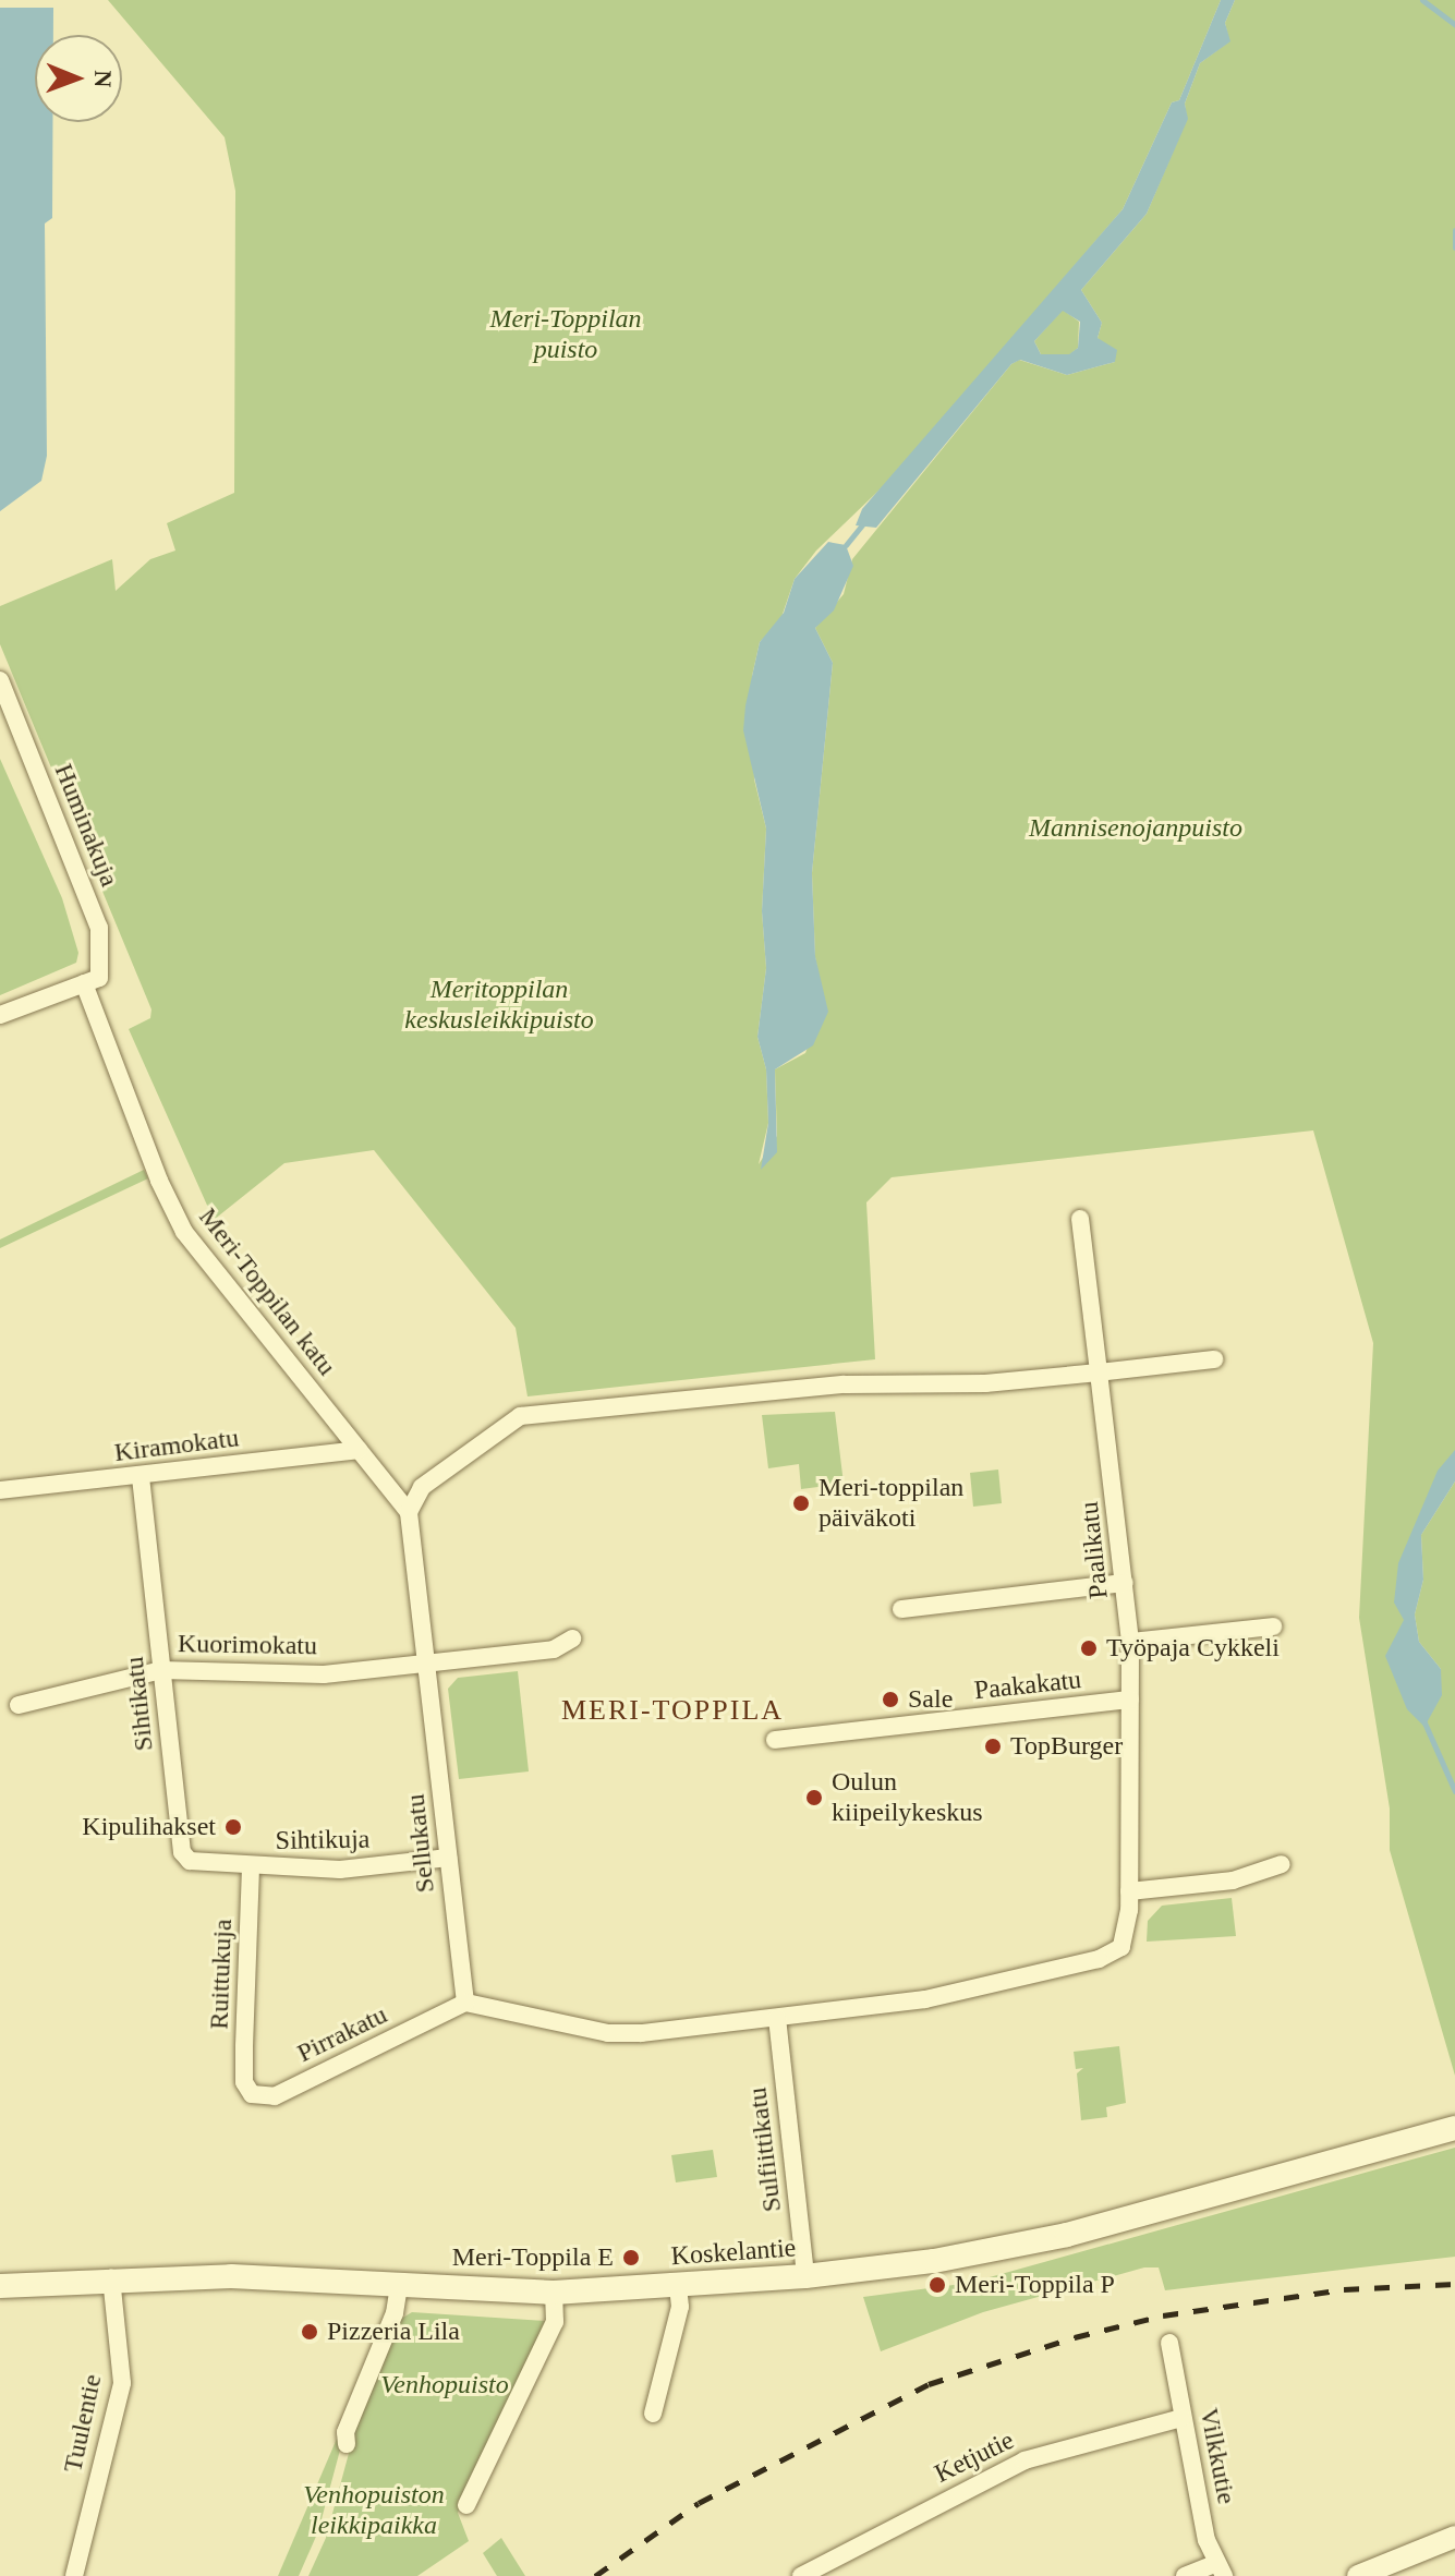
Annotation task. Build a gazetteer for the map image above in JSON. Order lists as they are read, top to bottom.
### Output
{
  "streets": {
    "main road": ["Koskelantie"],
    "street": [
      "Huminakuja",
      "Meri-Toppilan katu",
      "Kiramokatu",
      "Paalikatu",
      "Kuorimokatu",
      "Paakakatu",
      "Sihtikatu",
      "Sihtikuja",
      "Sellukatu",
      "Ruittukuja",
      "Pirrakatu",
      "Sulfiittikatu",
      "Tuulentie",
      "Vilkkutie",
      "Ketjutie"
    ]
  },
  "crossings": [
    ["Huminakuja", "Meri-Toppilan katu"],
    ["Meri-Toppilan katu", "Kiramokatu"],
    ["Meri-Toppilan katu", "Sellukatu"],
    ["Kiramokatu", "Sihtikatu"],
    ["Paalikatu", "Paakakatu"],
    ["Paalikatu", "Sulfiittikatu"],
    ["Kuorimokatu", "Sihtikatu"],
    ["Kuorimokatu", "Sellukatu"],
    ["Sihtikatu", "Sihtikuja"],
    ["Sihtikatu", "Ruittukuja"],
    ["Sihtikuja", "Sellukatu"],
    ["Sihtikuja", "Ruittukuja"],
    ["Sellukatu", "Pirrakatu"],
    ["Ruittukuja", "Pirrakatu"],
    ["Sulfiittikatu", "Koskelantie"],
    ["Koskelantie", "Tuulentie"],
    ["Vilkkutie", "Ketjutie"]
  ],
  "districts": ["MERI-TOPPILA"],
  "parks": [
    "Meri-Toppilan puisto",
    "Mannisenojanpuisto",
    "Meritoppilan keskusleikkipuisto",
    "Venhopuisto",
    "Venhopuiston leikkipaikka"
  ],
  "places": [
    "Meri-toppilan päiväkoti",
    "Työpaja Cykkeli",
    "Sale",
    "TopBurger",
    "Oulun kiipeilykeskus",
    "Kipulihakset",
    "Meri-Toppila E",
    "Meri-Toppila P",
    "Pizzeria Lila"
  ],
  "north": "right"
}
